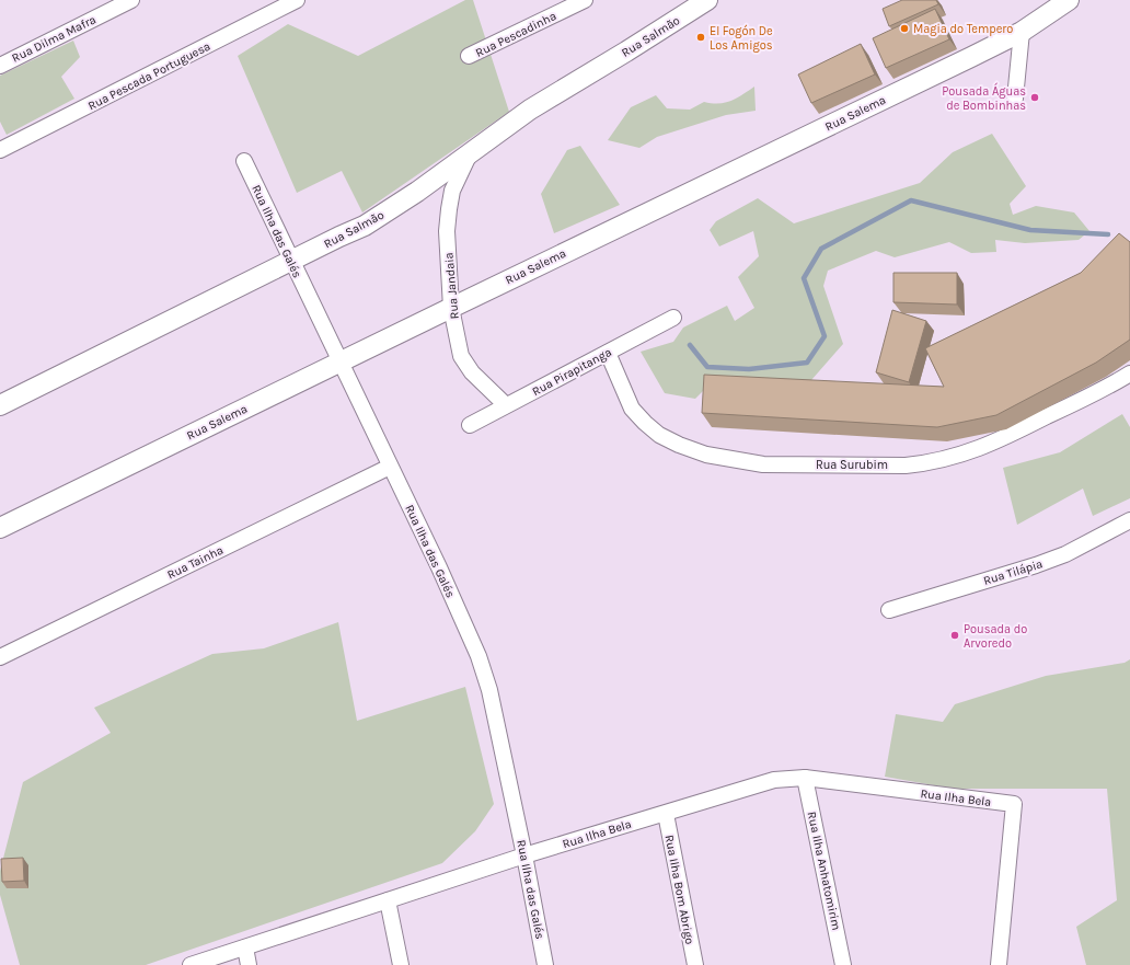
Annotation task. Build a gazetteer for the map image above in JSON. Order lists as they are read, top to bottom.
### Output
{
  "streets": {
    "main road": ["Rua Salmão", "Rua Salema"],
    "street": [
      "Rua Pescadinha",
      "Rua Dilma Mafra",
      "Rua Pescada Portuguesa",
      "Rua Ilha das Galés",
      "Rua Jandaia",
      "Rua Pirapitanga",
      "Rua Surubim",
      "Rua Tainha",
      "Rua Tilápia",
      "Rua Ilha Bela",
      "Rua Ilha Anhatomirim",
      "Rua Ilha Bom Abrigo"
    ]
  },
  "crossings": [
    ["Rua Salmão", "Rua Ilha das Galés"],
    ["Rua Salmão", "Rua Jandaia"],
    ["Rua Salema", "Rua Ilha das Galés"],
    ["Rua Salema", "Rua Jandaia"],
    ["Rua Ilha das Galés", "Rua Tainha"],
    ["Rua Ilha das Galés", "Rua Ilha Bela"],
    ["Rua Jandaia", "Rua Pirapitanga"],
    ["Rua Pirapitanga", "Rua Surubim"],
    ["Rua Ilha Bela", "Rua Ilha Anhatomirim"],
    ["Rua Ilha Bela", "Rua Ilha Bom Abrigo"]
  ],
  "places": [
    "Magia do Tempero",
    "El Fogón De Los Amigos",
    "Pousada Águas de Bombinhas",
    "Pousada do Arvoredo"
  ]
}
